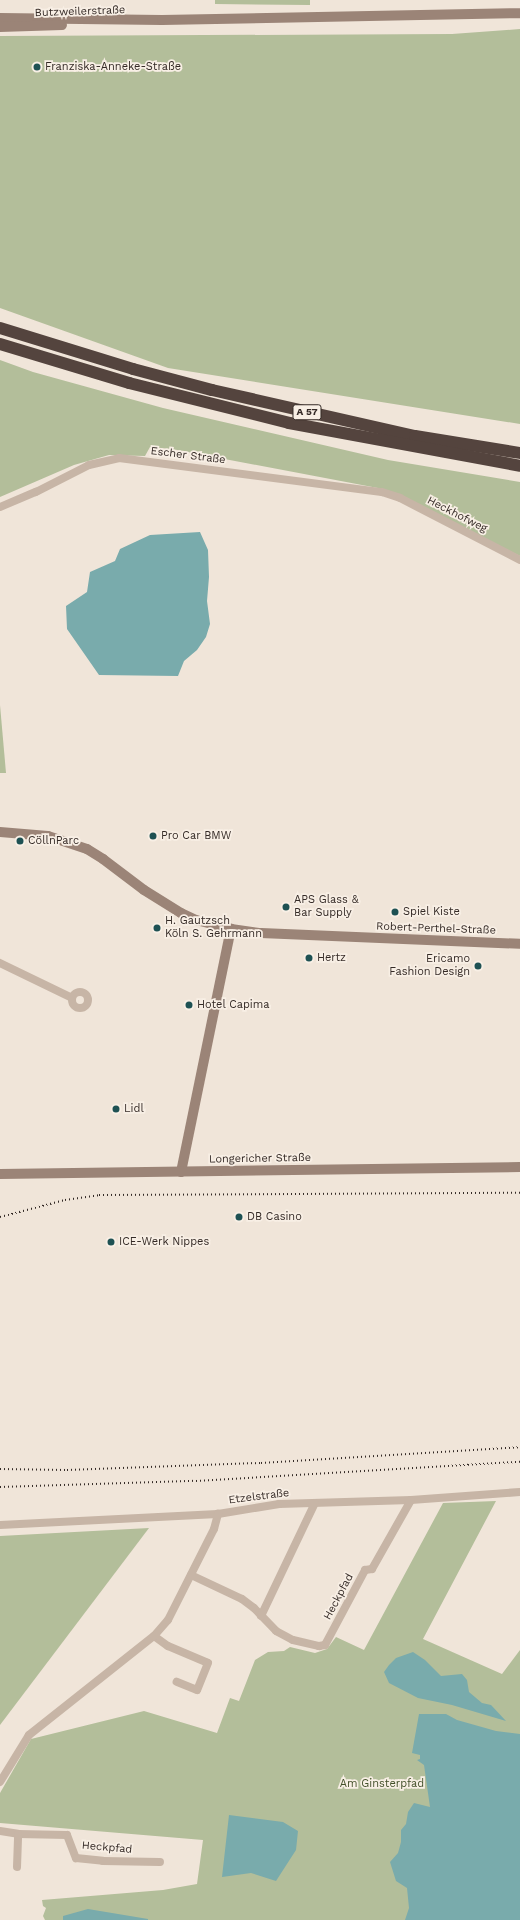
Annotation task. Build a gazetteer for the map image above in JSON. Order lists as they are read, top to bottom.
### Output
{
  "streets": {
    "highway": ["A 57"],
    "street": [
      "Butzweilerstraße",
      "Escher Straße",
      "Heckhofweg",
      "Robert-Perthel-Straße",
      "Longericher Straße",
      "Etzelstraße",
      "Heckpfad"
    ]
  },
  "crossings": [
    ["Escher Straße", "Heckhofweg"],
    ["Etzelstraße", "Heckpfad"]
  ],
  "parks": ["Am Ginsterpfad"],
  "places": [
    "Franziska-Anneke-Straße",
    "Pro Car BMW",
    "CöllnParc",
    "APS Glass & Bar Supply",
    "Spiel Kiste",
    "H. Gautzsch Köln S. Gehrmann",
    "Hertz",
    "Ericamo Fashion Design",
    "Hotel Capima",
    "Lidl",
    "DB Casino",
    "ICE-Werk Nippes"
  ]
}
